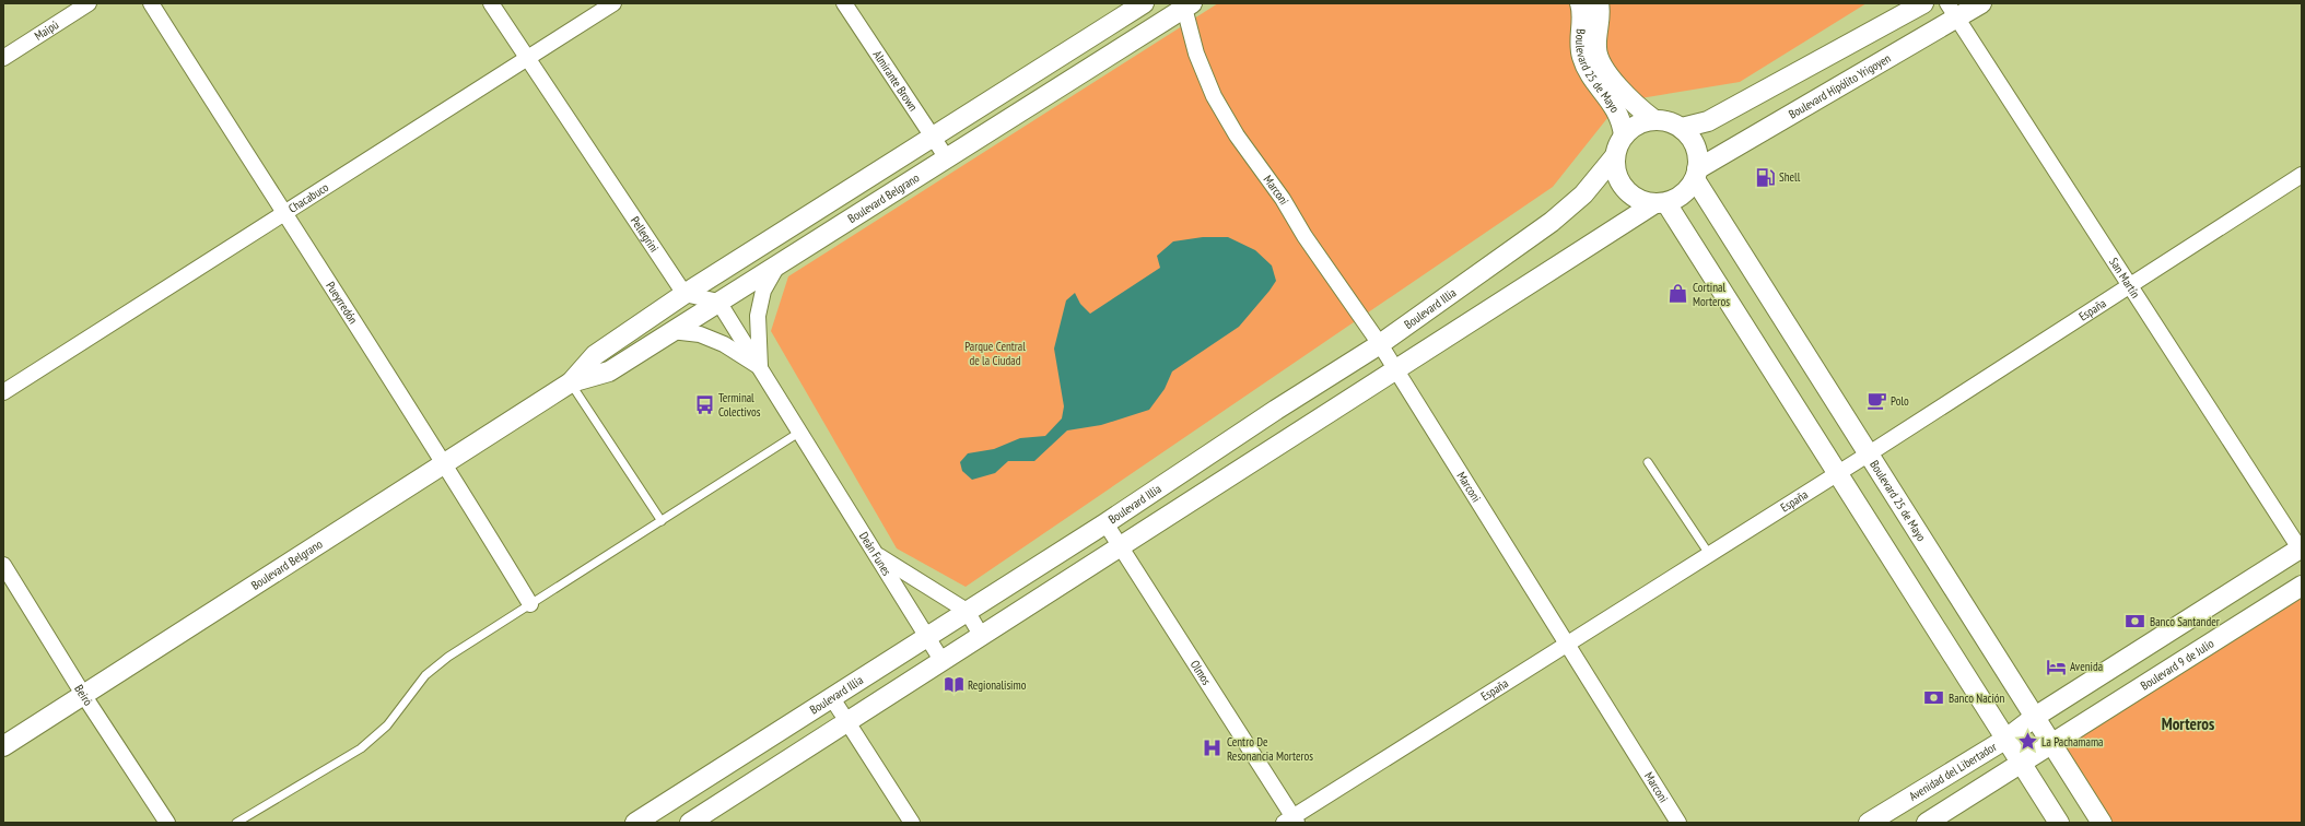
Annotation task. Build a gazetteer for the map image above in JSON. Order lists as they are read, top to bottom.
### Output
{
  "streets": {
    "street": [
      "Maipú",
      "Boulevard 25 de Mayo",
      "Almirante Brown",
      "Boulevard Hipólito Yrigoyen",
      "Marconi",
      "Chacabuco",
      "Boulevard Belgrano",
      "Pellegrini",
      "San Martín",
      "Pueyrredón",
      "Boulevard Illia",
      "España",
      "Deán Funes",
      "Boulevard 9 de Julio",
      "Olmos",
      "Beiró",
      "Avenidad del Libertador"
    ]
  },
  "crossings": [
    ["Boulevard 25 de Mayo", "Boulevard Hipólito Yrigoyen"],
    ["Boulevard 25 de Mayo", "Boulevard Illia"],
    ["Boulevard 25 de Mayo", "España"],
    ["Boulevard 25 de Mayo", "Boulevard 9 de Julio"],
    ["Boulevard 25 de Mayo", "Avenidad del Libertador"],
    ["Almirante Brown", "Boulevard Belgrano"],
    ["Boulevard Hipólito Yrigoyen", "San Martín"],
    ["Boulevard Hipólito Yrigoyen", "Boulevard Illia"],
    ["Marconi", "Boulevard Belgrano"],
    ["Marconi", "Boulevard Illia"],
    ["Marconi", "España"],
    ["Chacabuco", "Pellegrini"],
    ["Chacabuco", "Pueyrredón"],
    ["Boulevard Belgrano", "Pellegrini"],
    ["Boulevard Belgrano", "Pueyrredón"],
    ["Boulevard Belgrano", "Beiró"],
    ["San Martín", "España"],
    ["Boulevard Illia", "Deán Funes"],
    ["Boulevard Illia", "Olmos"],
    ["España", "Olmos"]
  ],
  "districts": ["Morteros"],
  "parks": ["Parque Central de la Ciudad"],
  "places": {
    "fuel station": ["Shell"],
    "shop": ["Cortinal Morteros"],
    "cafe": ["Polo"],
    "bus stop": ["Terminal Colectivos"],
    "bank": ["Banco Santander", "Banco Nación"],
    "hotel": ["Avenida"],
    "library": ["Regionalisimo"],
    "place": ["La Pachamama"],
    "hospital": ["Centro De Resonancia Morteros"]
  }
}
